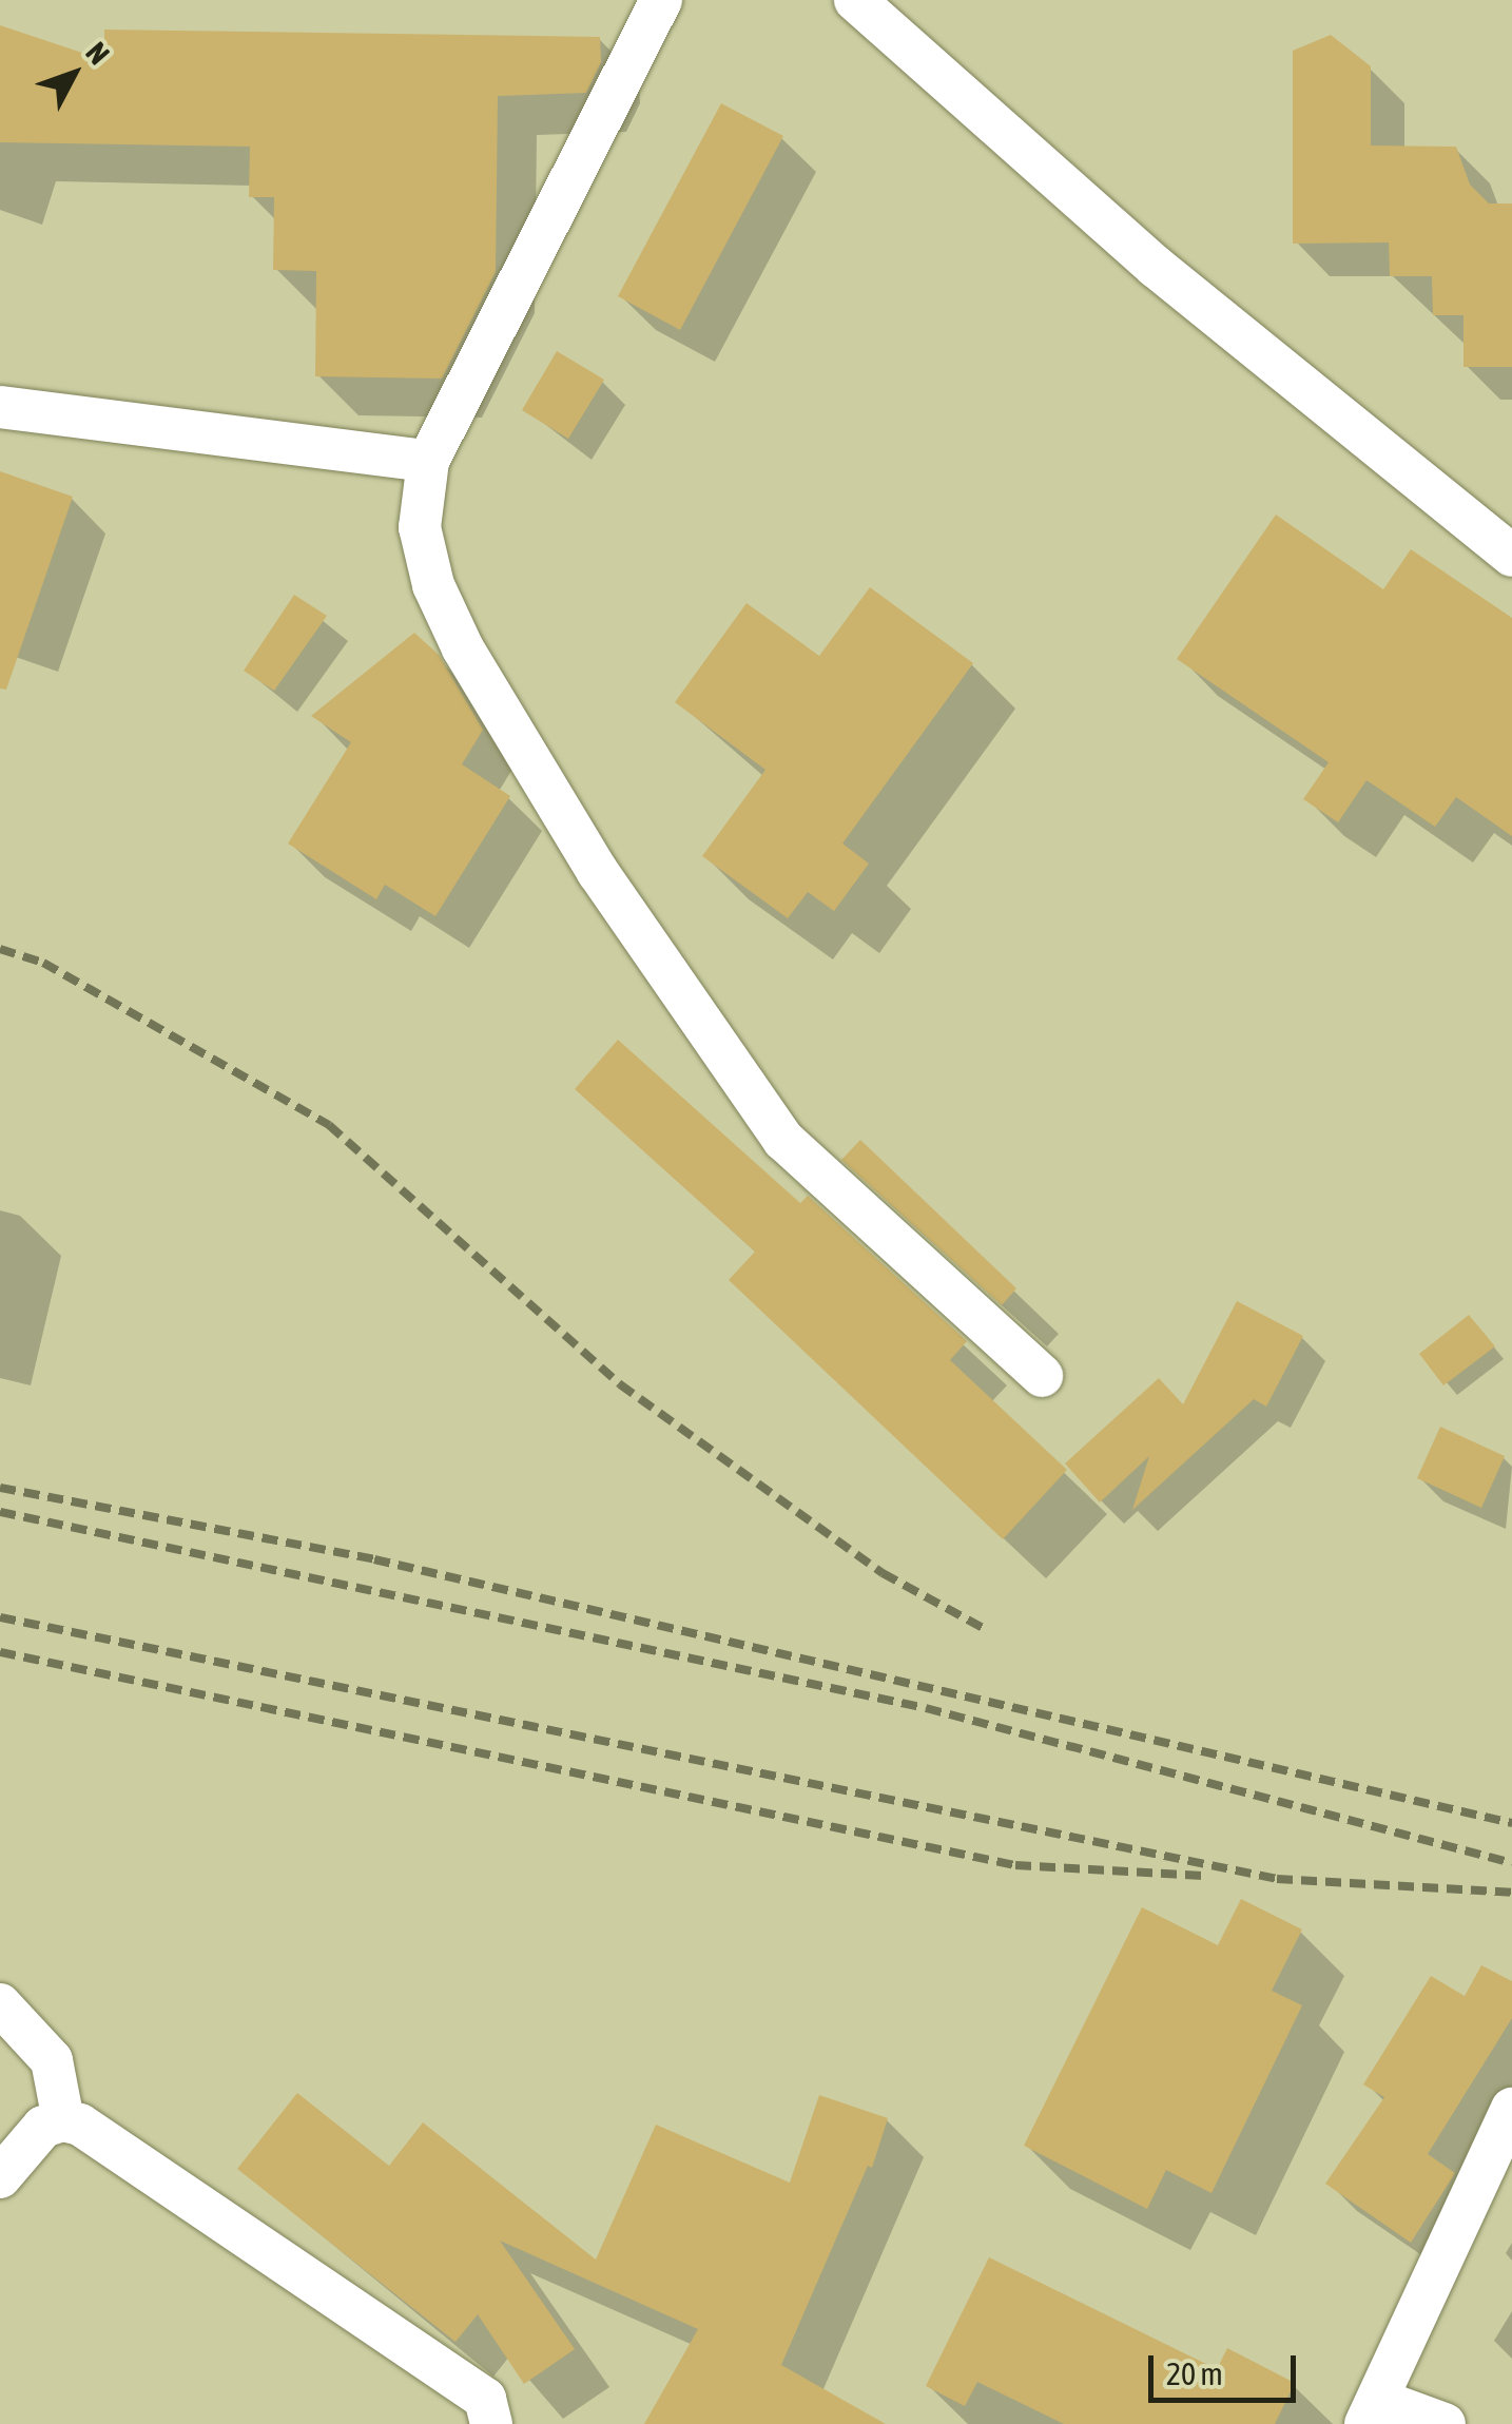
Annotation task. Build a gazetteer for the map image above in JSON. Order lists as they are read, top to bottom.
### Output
{
  "scale_bar": "20 m",
  "north": "top right"
}
